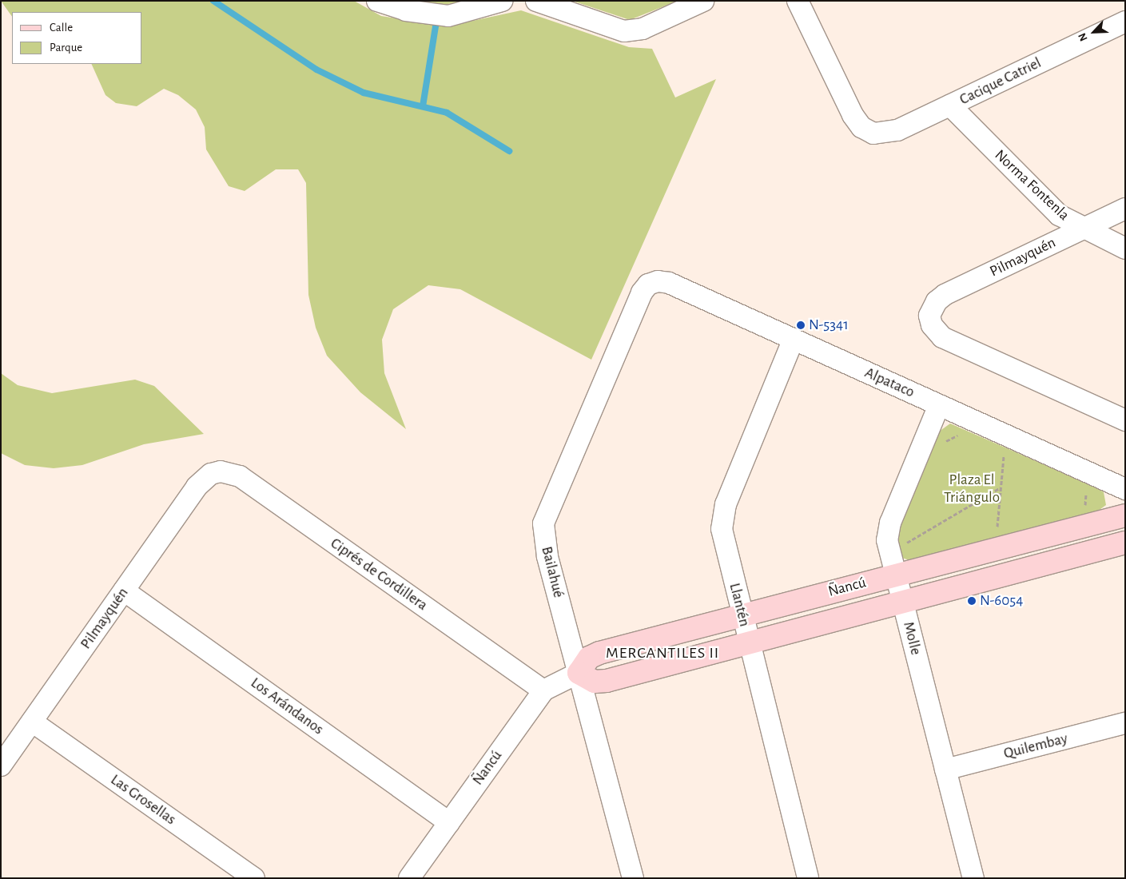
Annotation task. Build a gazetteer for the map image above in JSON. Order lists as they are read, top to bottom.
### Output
{
  "streets": {
    "street": [
      "Cacique Catriel",
      "Norma Fontenla",
      "Pilmayquén",
      "Alpataco",
      "Bailahué",
      "Ciprés de Cordillera",
      "Ñancú",
      "Llantén",
      "Molle",
      "Los Arándanos",
      "Quilembay",
      "Las Grosellas"
    ]
  },
  "crossings": [
    ["Cacique Catriel", "Norma Fontenla"],
    ["Norma Fontenla", "Pilmayquén"],
    ["Pilmayquén", "Ciprés de Cordillera"],
    ["Pilmayquén", "Los Arándanos"],
    ["Pilmayquén", "Las Grosellas"],
    ["Alpataco", "Bailahué"],
    ["Alpataco", "Llantén"],
    ["Alpataco", "Molle"],
    ["Bailahué", "Ñancú"],
    ["Ciprés de Cordillera", "Ñancú"],
    ["Ñancú", "Llantén"],
    ["Ñancú", "Molle"],
    ["Ñancú", "Los Arándanos"],
    ["Molle", "Quilembay"]
  ],
  "districts": ["MERCANTILES II"],
  "parks": ["Plaza El Triángulo"],
  "places": ["N-5341", "N-6054"],
  "legend": ["Calle", "Parque"],
  "north": "bottom left"
}
